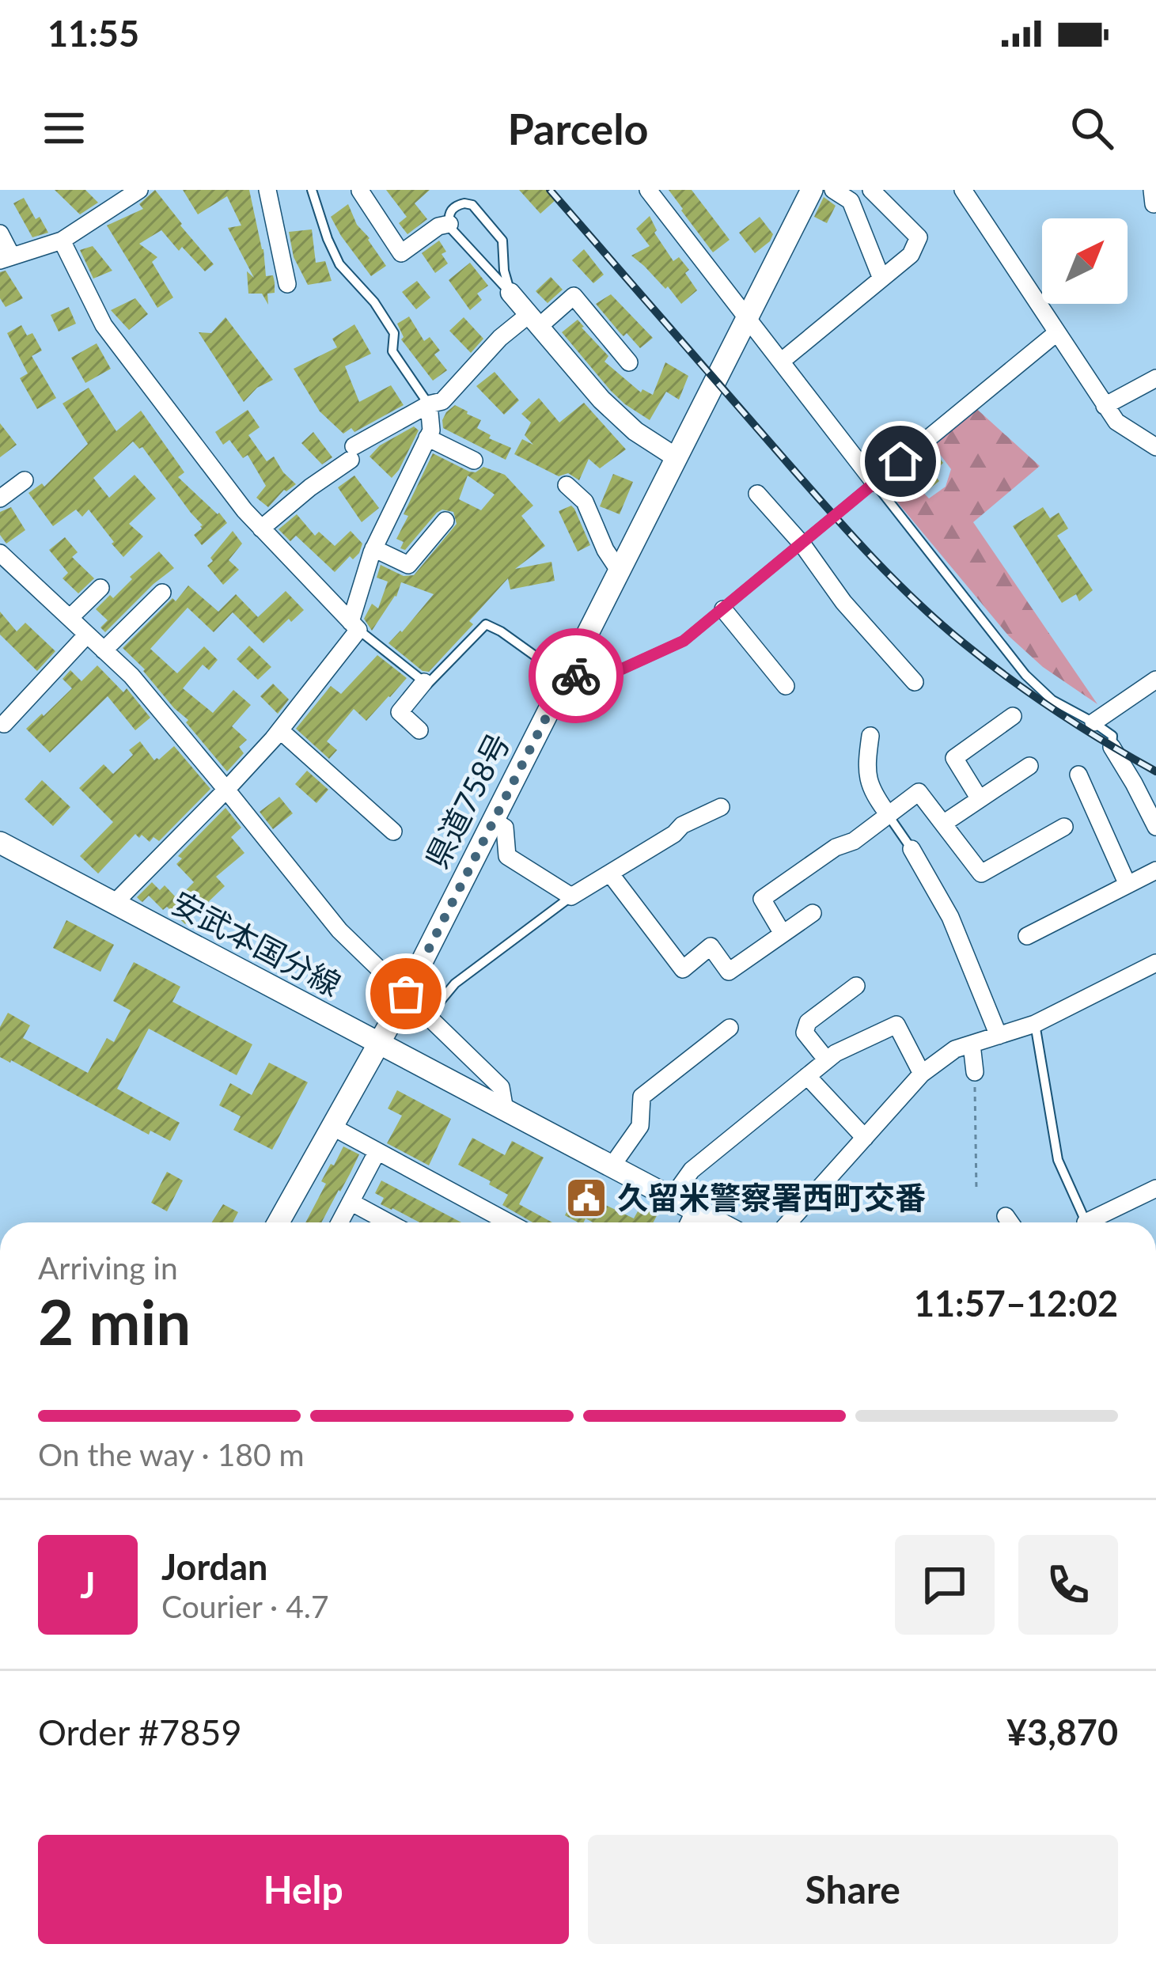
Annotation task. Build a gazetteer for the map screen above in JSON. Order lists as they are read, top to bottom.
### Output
{
  "streets": {
    "main road": ["県道758号", "安武本国分線"]
  },
  "crossings": [
    ["県道758号", "安武本国分線"]
  ],
  "places": {
    "public building": ["久留米警察署西町交番"]
  },
  "north": "top right",
  "page": {
    "status": "11:55",
    "header": "Parcelo",
    "heading": ["2 min", "Arriving in", "11:57–12:02"],
    "panel": [
      "Jordan",
      "Courier · 4.7",
      "Order #7859",
      "¥3,870"
    ],
    "bar": "On the way · 180 m",
    "round": "J",
    "buttons": ["Help", "Share"]
  }
}
